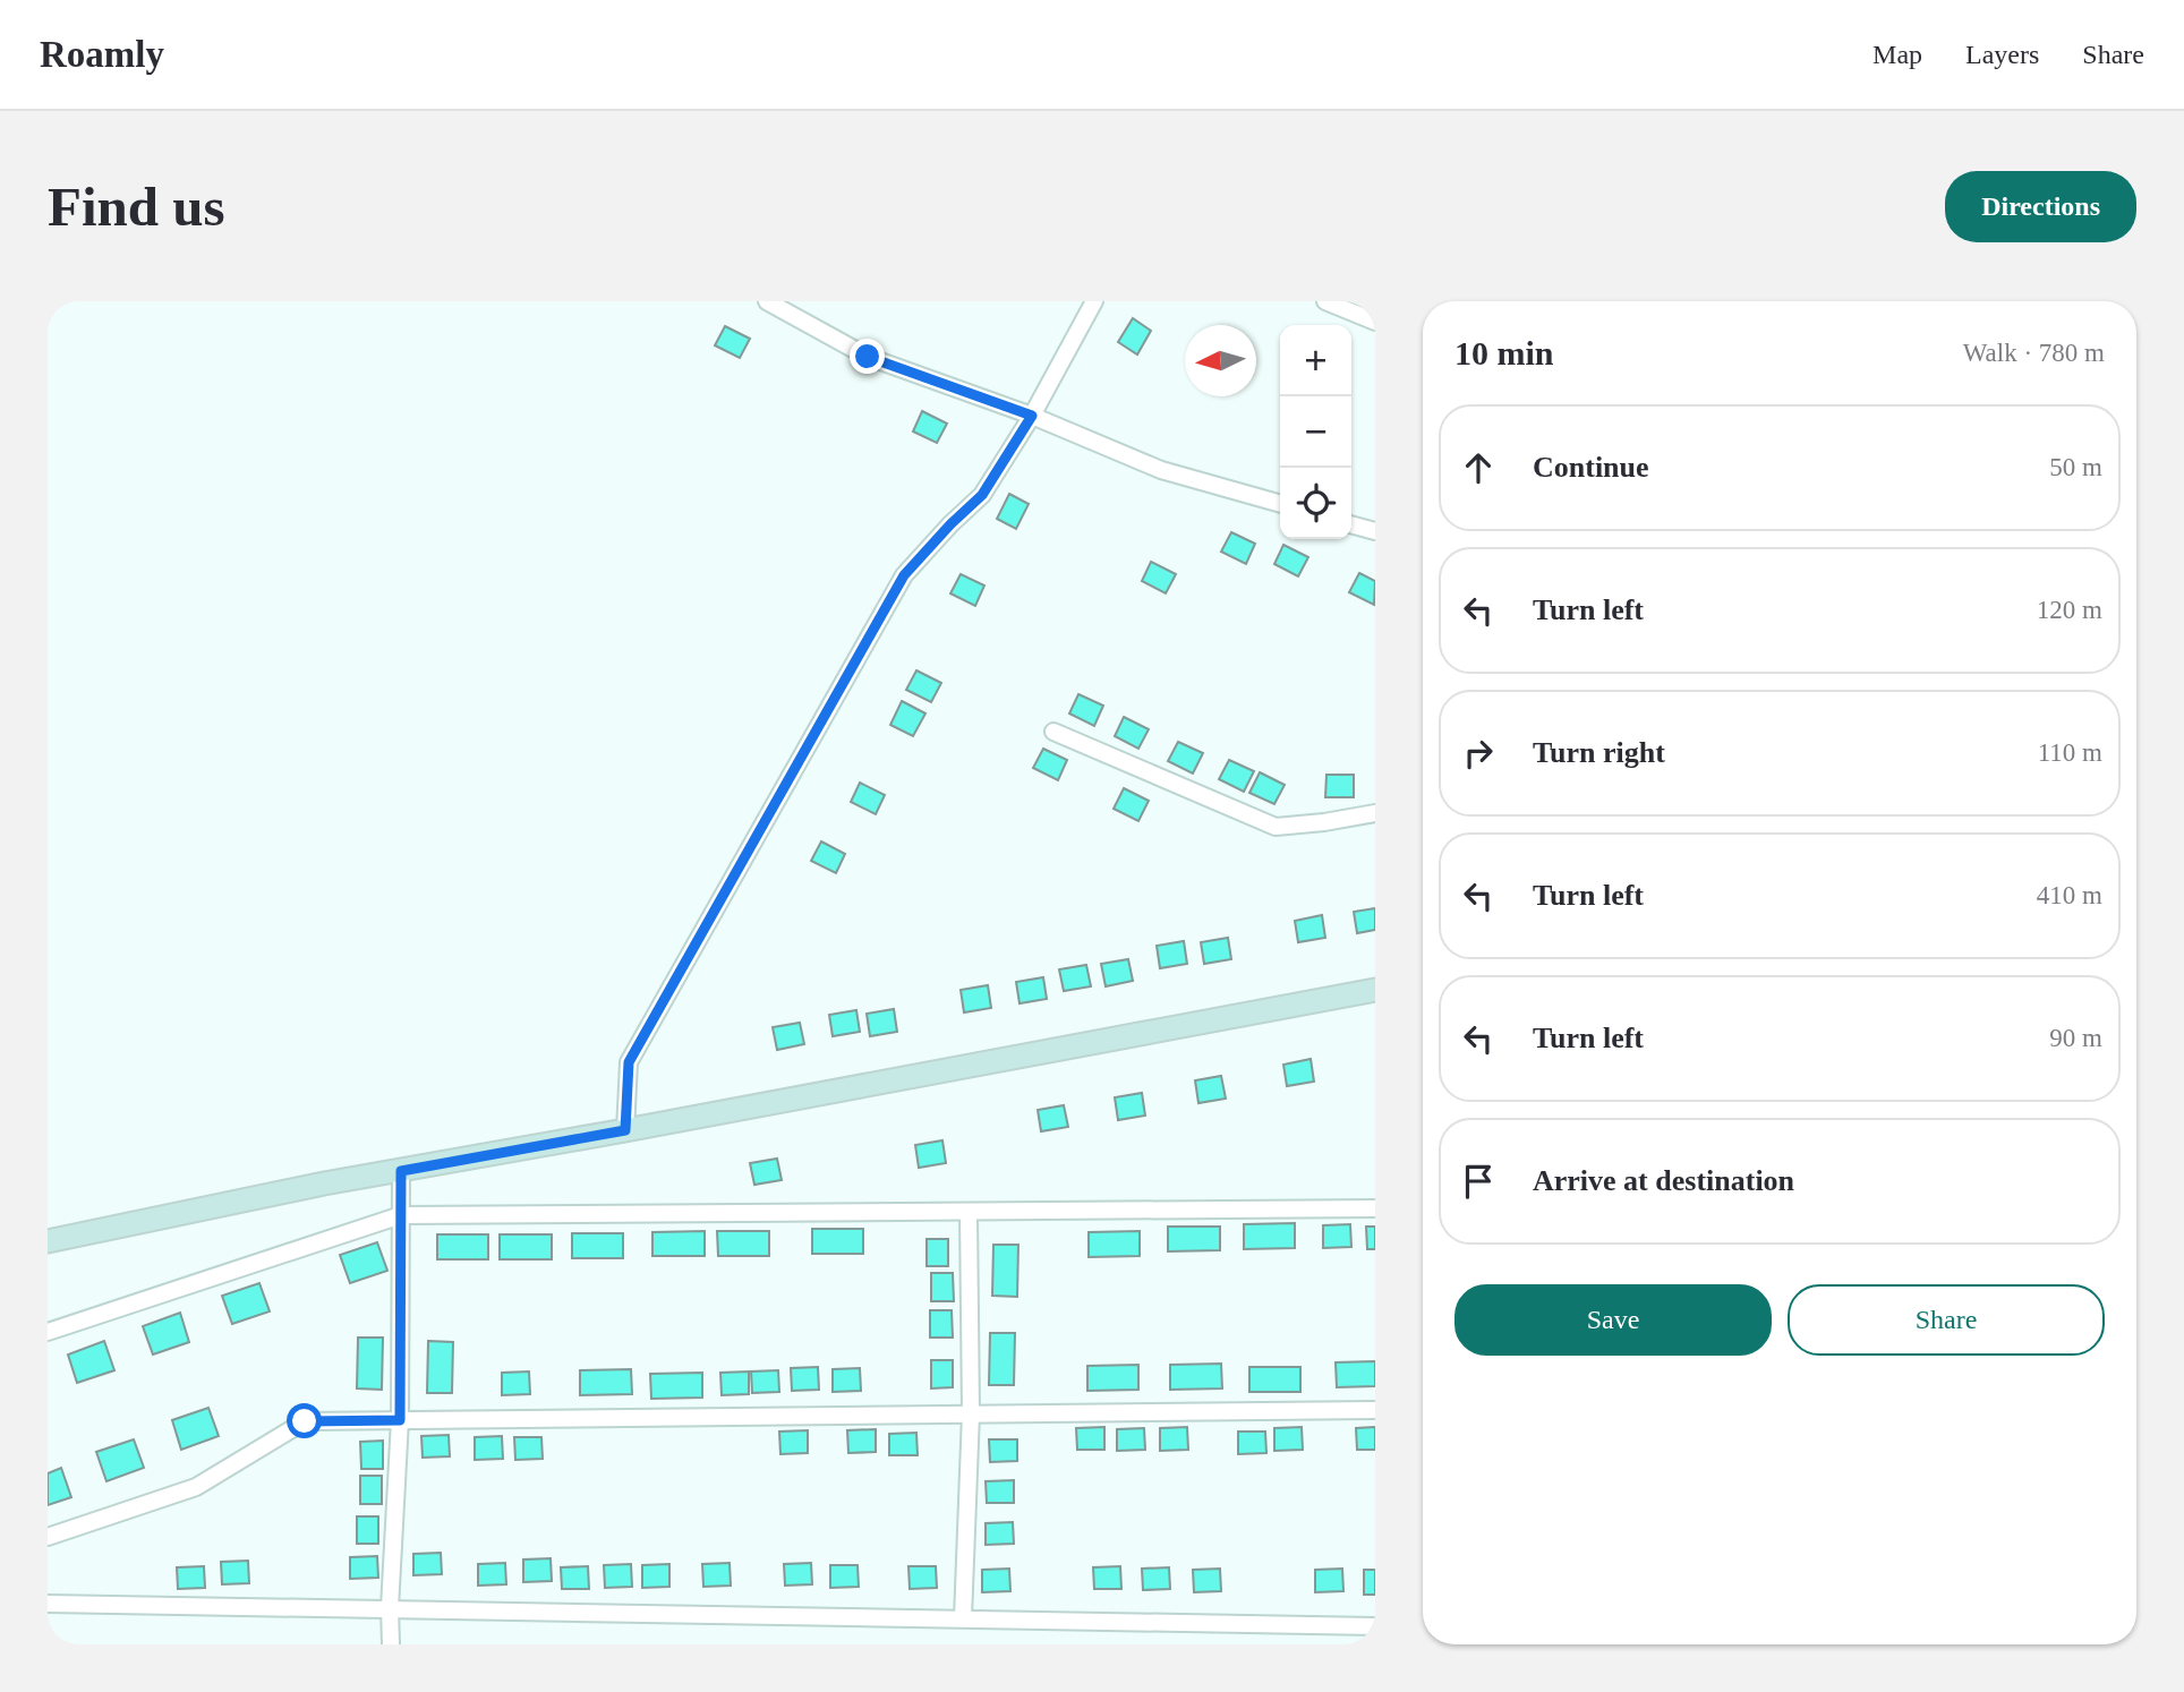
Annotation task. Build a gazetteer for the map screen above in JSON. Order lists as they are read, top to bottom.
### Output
{
  "north": "left",
  "page": {
    "header": "Roamly",
    "nav": ["Map", "Layers", "Share"],
    "buttons": [
      "Directions",
      ["Save", "Share"]
    ],
    "title": "Find us",
    "heading": ["10 min", "Walk · 780 m"],
    "map_buttons": ["+", "−"],
    "list": [
      ["Continue", "50 m"],
      ["Turn left", "120 m"],
      ["Turn right", "110 m"],
      ["Turn left", "410 m"],
      ["Turn left", "90 m"],
      "Arrive at destination"
    ]
  }
}
